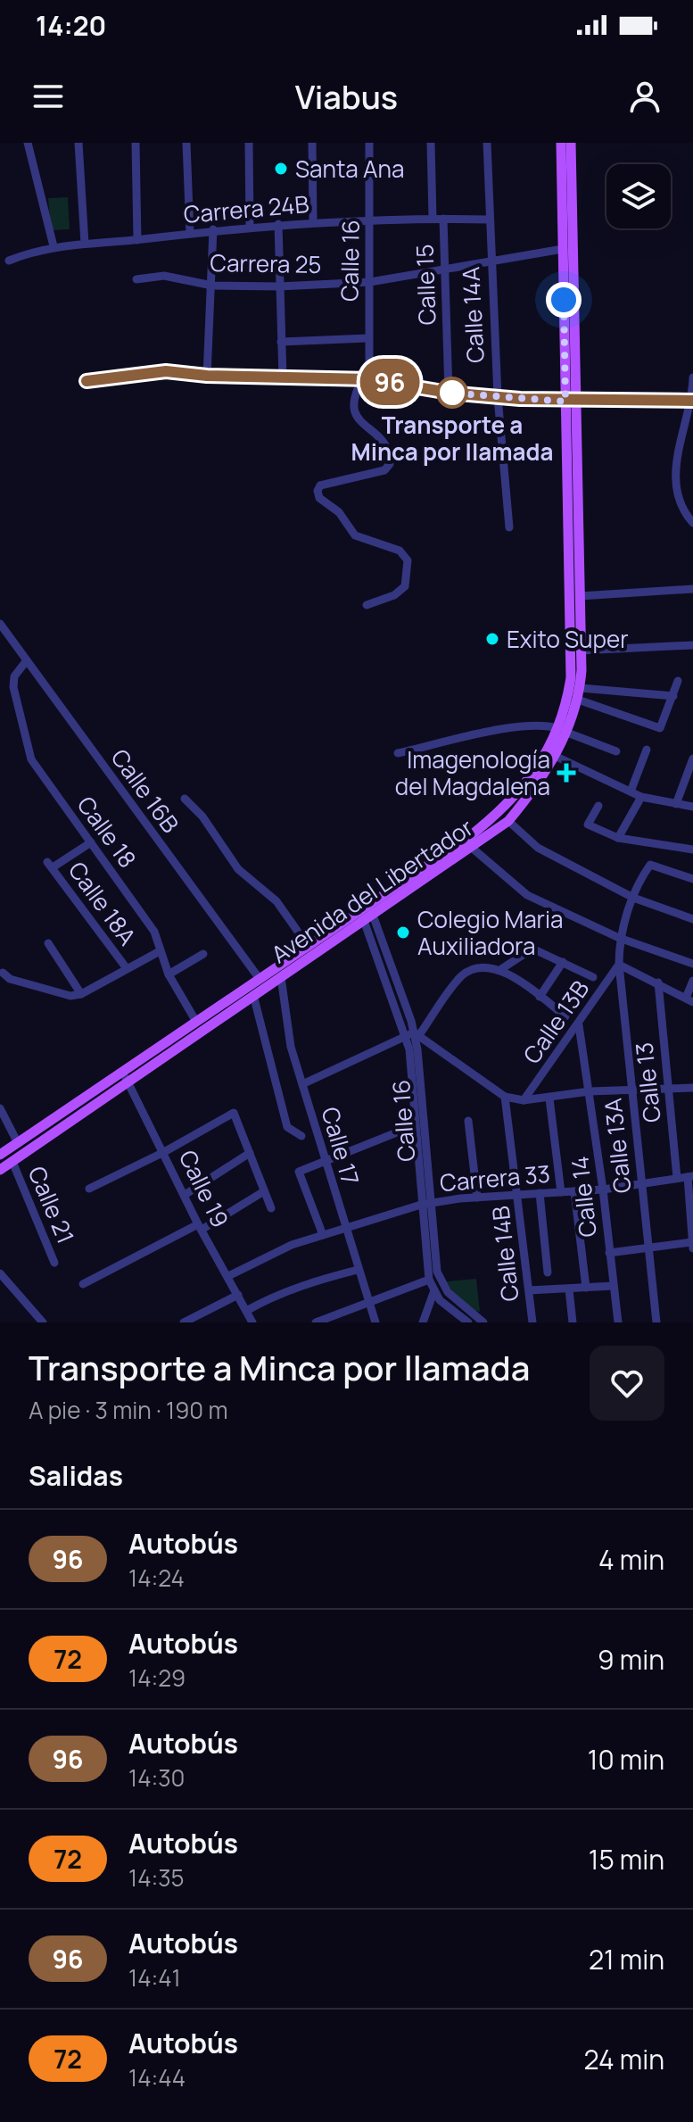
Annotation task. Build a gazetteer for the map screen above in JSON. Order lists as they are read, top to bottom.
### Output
{
  "streets": {
    "main road": ["Avenida del Libertador"],
    "street": [
      "Carrera 24B",
      "Calle 16",
      "Carrera 25",
      "Calle 15",
      "Calle 14A",
      "Calle 16B",
      "Calle 18",
      "Calle 18A",
      "Calle 13B",
      "Calle 13",
      "Calle 17",
      "Calle 13A",
      "Carrera 33",
      "Calle 19",
      "Calle 14",
      "Calle 21",
      "Calle 14B"
    ]
  },
  "crossings": [
    ["Carrera 24B", "Calle 16"],
    ["Carrera 24B", "Calle 15"],
    ["Carrera 24B", "Calle 14A"],
    ["Calle 16", "Carrera 25"],
    ["Calle 16", "Avenida del Libertador"],
    ["Calle 16", "Carrera 33"],
    ["Carrera 25", "Calle 15"],
    ["Carrera 25", "Calle 14A"],
    ["Carrera 25", "Avenida del Libertador"],
    ["Calle 16B", "Calle 18"],
    ["Calle 16B", "Avenida del Libertador"],
    ["Calle 18", "Avenida del Libertador"],
    ["Calle 18", "Calle 18A"],
    ["Avenida del Libertador", "Calle 17"],
    ["Avenida del Libertador", "Calle 19"],
    ["Avenida del Libertador", "Calle 21"],
    ["Calle 13B", "Calle 13A"],
    ["Calle 13B", "Calle 14"],
    ["Calle 13", "Carrera 33"],
    ["Calle 17", "Carrera 33"],
    ["Calle 13A", "Carrera 33"],
    ["Carrera 33", "Calle 19"],
    ["Carrera 33", "Calle 14"],
    ["Carrera 33", "Calle 14B"]
  ],
  "places": {
    "other": [
      "Santa Ana",
      "Transporte a Minca por llamada",
      "Exito Super",
      "Colegio Maria Auxiliadora"
    ],
    "health": ["Imagenología del Magdalena"]
  },
  "lines": ["bus line 96"],
  "page": {
    "status": "14:20",
    "header": "Viabus",
    "on_map": "96",
    "heading": [
      ["Transporte a Minca por llamada", "A pie · 3 min · 190 m"],
      "Salidas"
    ],
    "list": [
      {
        "mark": "96",
        "name": "Autobús",
        "note": "14:24",
        "value": "4 min"
      },
      {
        "mark": "72",
        "name": "Autobús",
        "note": "14:29",
        "value": "9 min"
      },
      {
        "mark": "96",
        "name": "Autobús",
        "note": "14:30",
        "value": "10 min"
      },
      {
        "mark": "72",
        "name": "Autobús",
        "note": "14:35",
        "value": "15 min"
      },
      {
        "mark": "96",
        "name": "Autobús",
        "note": "14:41",
        "value": "21 min"
      },
      {
        "mark": "72",
        "name": "Autobús",
        "note": "14:44",
        "value": "24 min"
      }
    ]
  }
}
